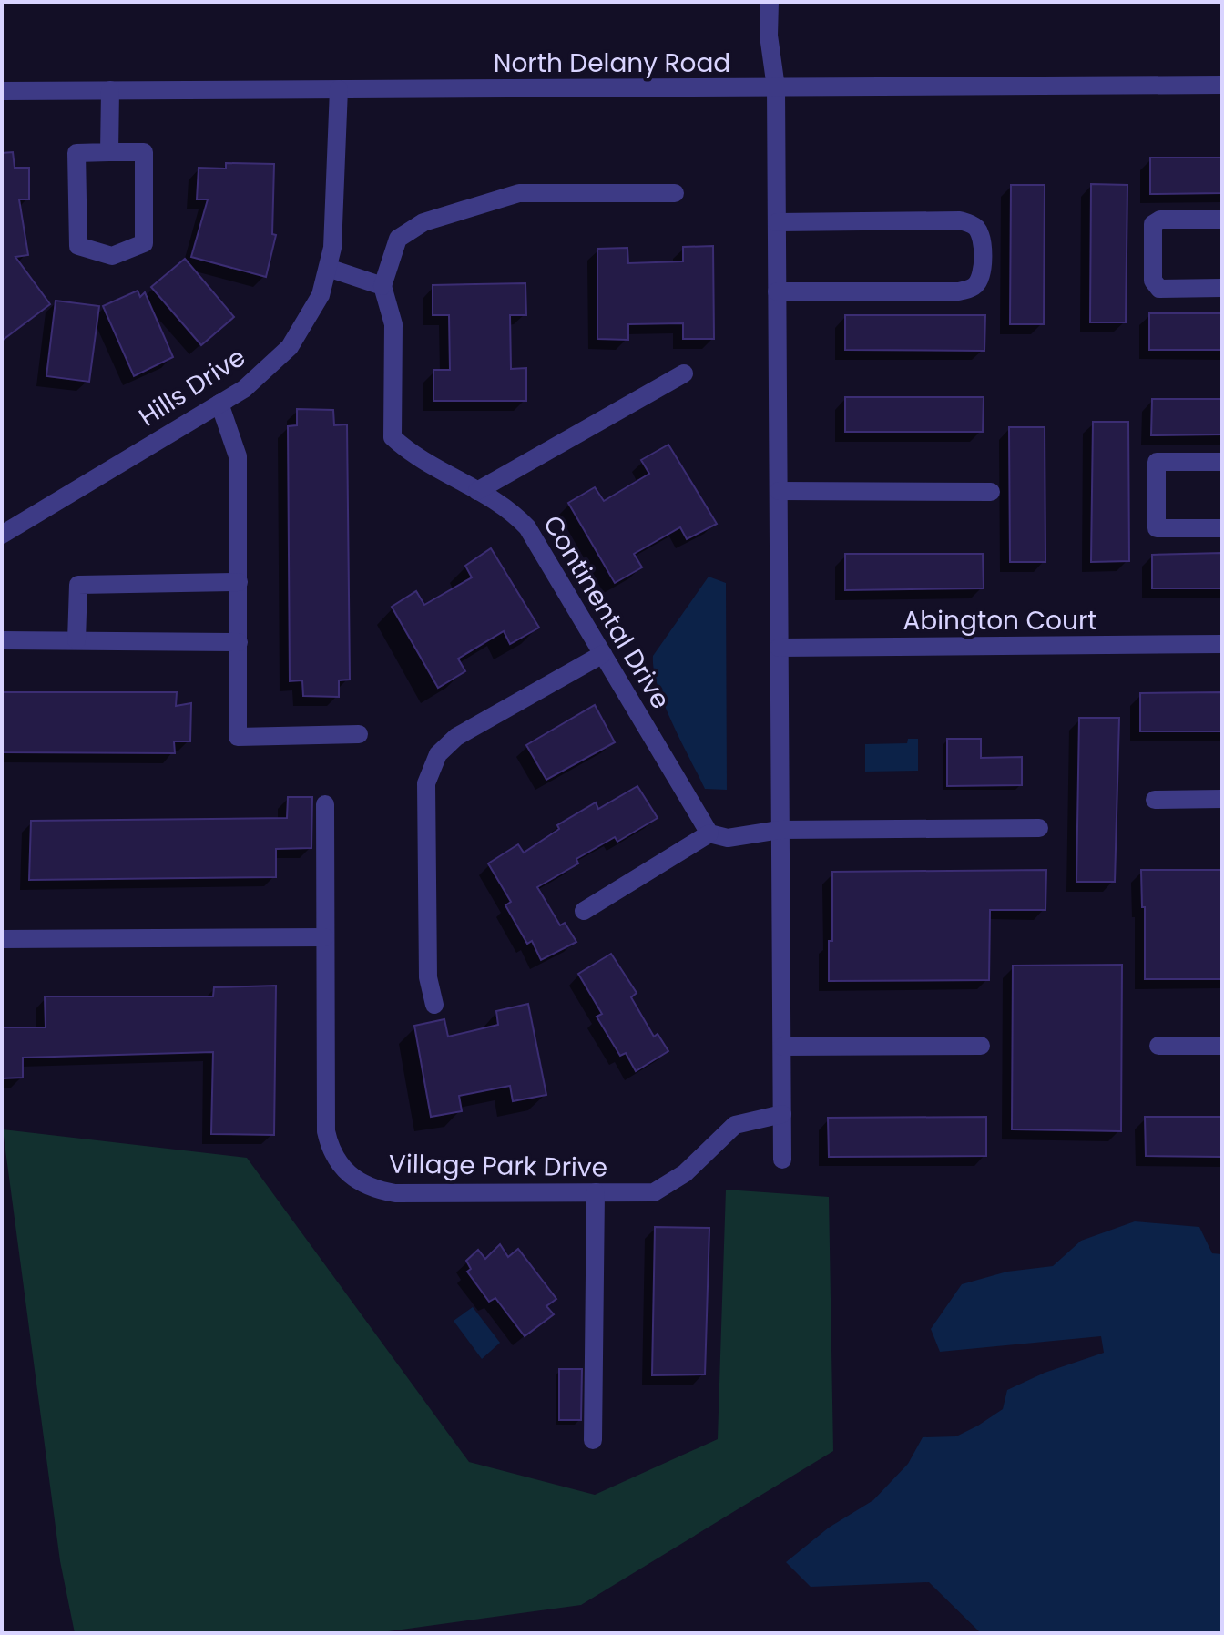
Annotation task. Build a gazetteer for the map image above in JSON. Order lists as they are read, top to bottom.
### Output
{
  "streets": {
    "street": [
      "North Delany Road",
      "Hills Drive",
      "Continental Drive",
      "Abington Court",
      "Village Park Drive"
    ]
  },
  "crossings": [
    ["North Delany Road", "Hills Drive"]
  ]
}
